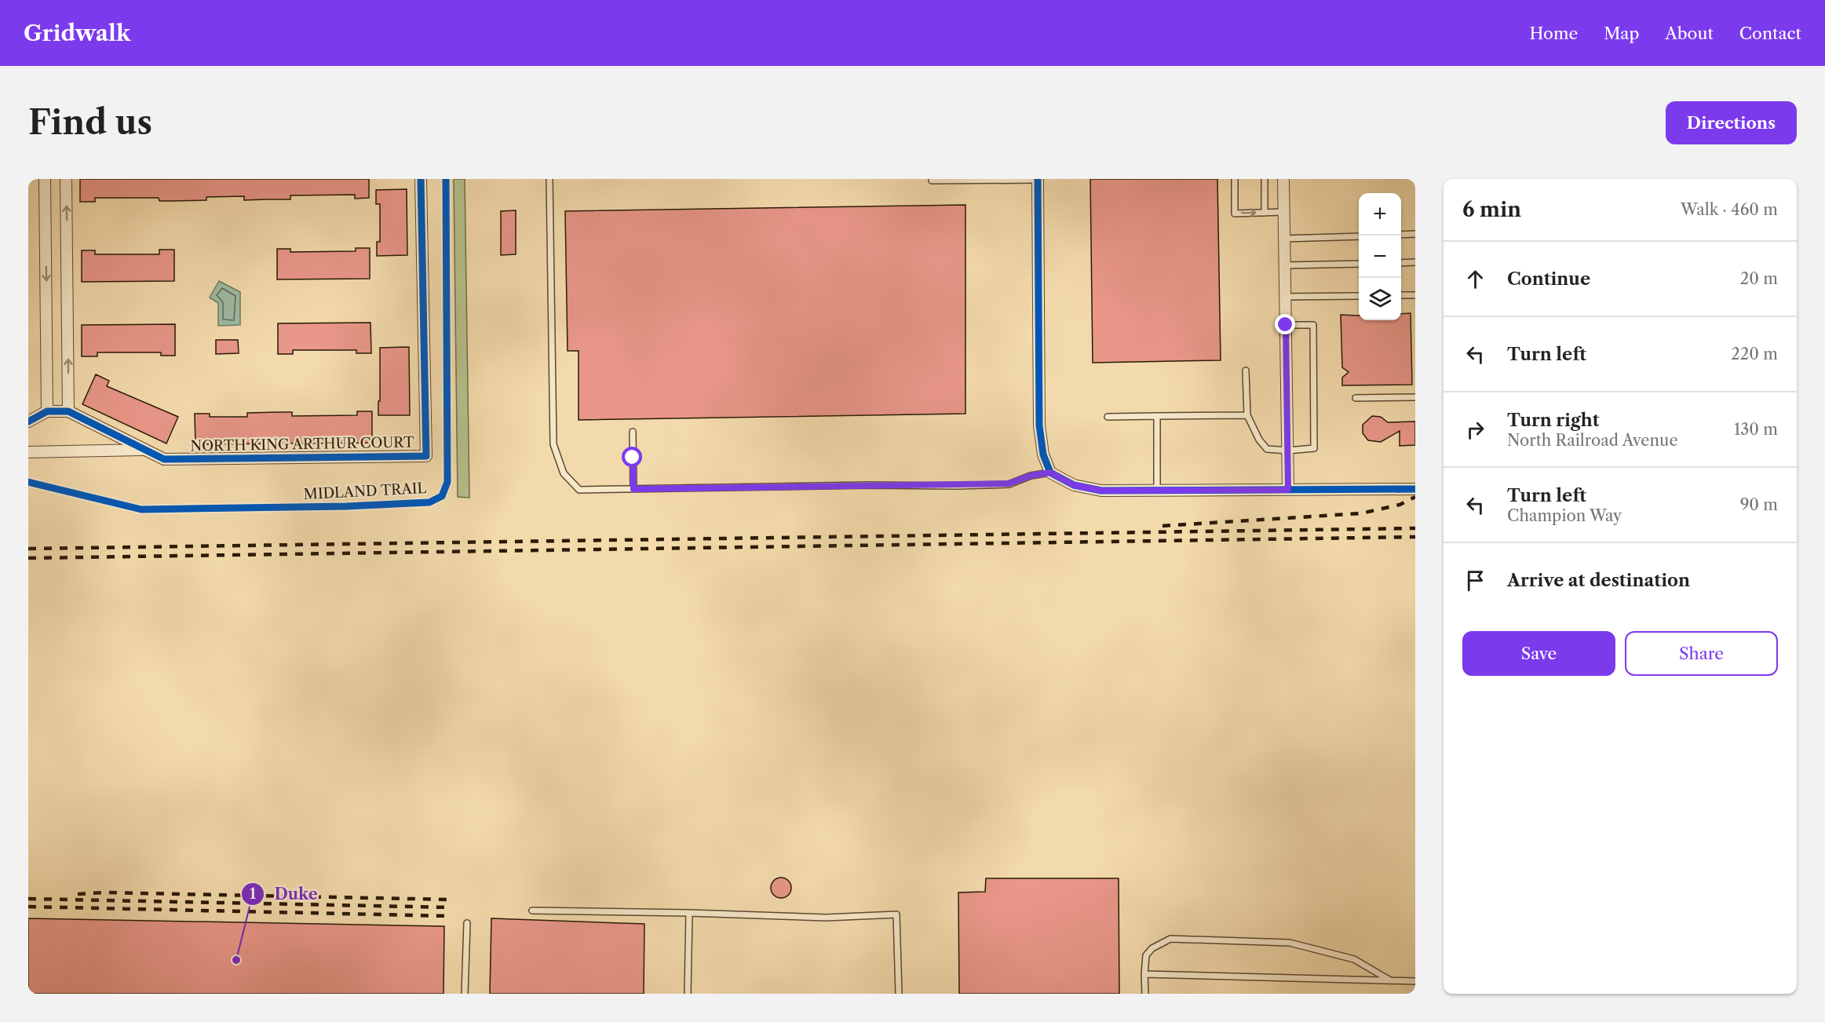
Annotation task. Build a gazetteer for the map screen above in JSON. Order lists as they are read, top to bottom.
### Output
{
  "streets": {
    "street": ["NORTH KING ARTHUR COURT"],
    "cycle path": ["MIDLAND TRAIL"]
  },
  "places": ["Duke"],
  "page": {
    "header": "Gridwalk",
    "nav": [
      "Home",
      "Map",
      "About",
      "Contact"
    ],
    "buttons": [
      "Directions",
      ["Save", "Share"]
    ],
    "title": "Find us",
    "heading": ["6 min", "Walk · 460 m"],
    "map_buttons": ["+", "−"],
    "list": [
      ["Continue", "20 m"],
      ["Turn left", "220 m"],
      ["Turn right", "North Railroad Avenue", "130 m"],
      ["Turn left", "Champion Way", "90 m"],
      "Arrive at destination"
    ]
  }
}
